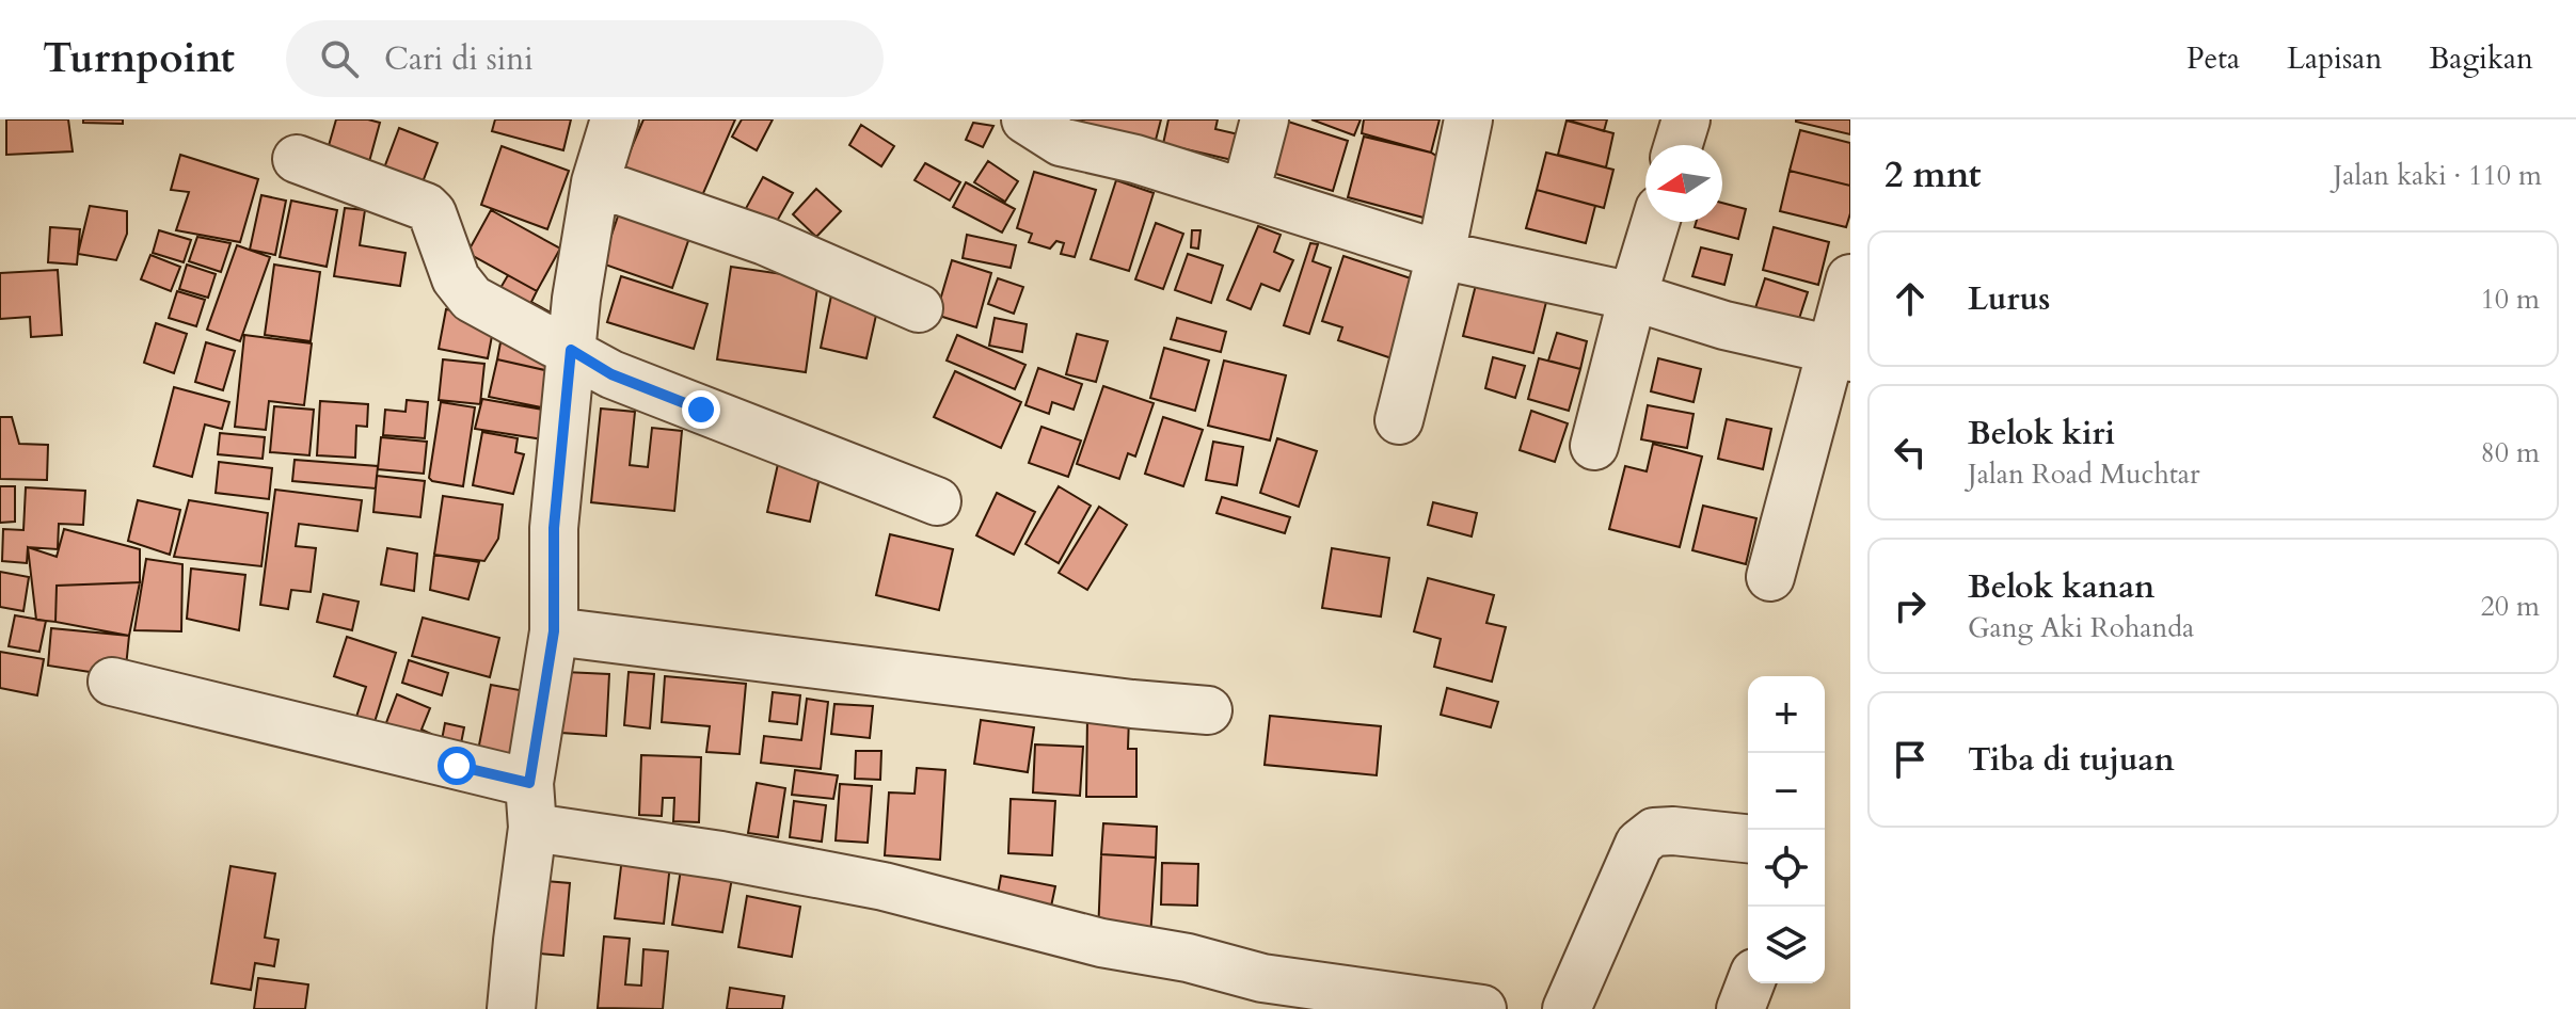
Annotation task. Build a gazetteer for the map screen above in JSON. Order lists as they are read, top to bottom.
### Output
{
  "north": "left",
  "page": {
    "header": "Turnpoint",
    "search": "Cari di sini",
    "nav": ["Peta", "Lapisan", "Bagikan"],
    "heading": ["2 mnt", "Jalan kaki · 110 m"],
    "list": [
      ["Lurus", "10 m"],
      ["Belok kiri", "Jalan Road Muchtar", "80 m"],
      ["Belok kanan", "Gang Aki Rohanda", "20 m"],
      "Tiba di tujuan"
    ],
    "map_buttons": ["+", "−"]
  }
}
